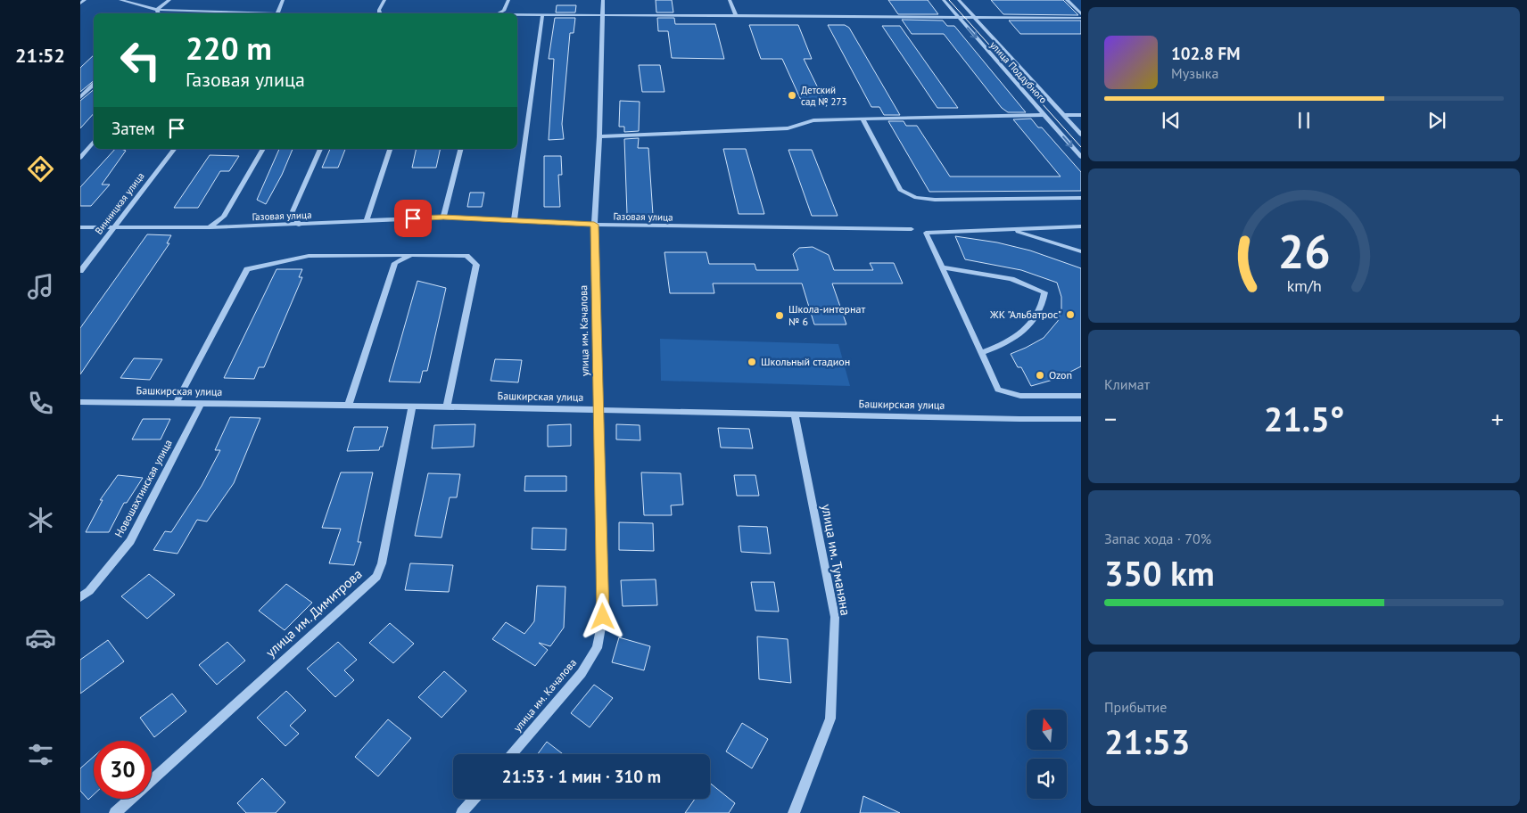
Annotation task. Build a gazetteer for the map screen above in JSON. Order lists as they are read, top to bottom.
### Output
{
  "streets": {
    "street": [
      "улица Поддубного",
      "Винницкая улица",
      "Газовая улица",
      "улица им. Качалова",
      "Башкирская улица",
      "Новошахтинская улица",
      "улица им. Туманяна",
      "улица им. Димитрова"
    ]
  },
  "crossings": [
    ["Винницкая улица", "Газовая улица"],
    ["Газовая улица", "улица им. Качалова"],
    ["улица им. Качалова", "Башкирская улица"],
    ["Башкирская улица", "Новошахтинская улица"],
    ["Башкирская улица", "улица им. Туманяна"],
    ["Башкирская улица", "улица им. Димитрова"]
  ],
  "places": [
    "Детский сад № 273",
    "ЖК \"Альбатрос\"",
    "Школа-интернат № 6",
    "Школьный стадион",
    "Ozon"
  ],
  "north": "top",
  "page": {
    "tabs": "21:52",
    "turn": ["220 m", "Газовая улица"],
    "song": ["102.8 FM", "Музыка"],
    "then": "Затем",
    "tile": [
      "Климат",
      ["Запас хода · 70%", "350 km"],
      ["Прибытие", "21:53"]
    ],
    "heat": ["−", "21.5°", "+"],
    "limit": "30",
    "trip": "21:53 · 1 мин · 310 m",
    "gauge": ["26", "km/h"]
  }
}
